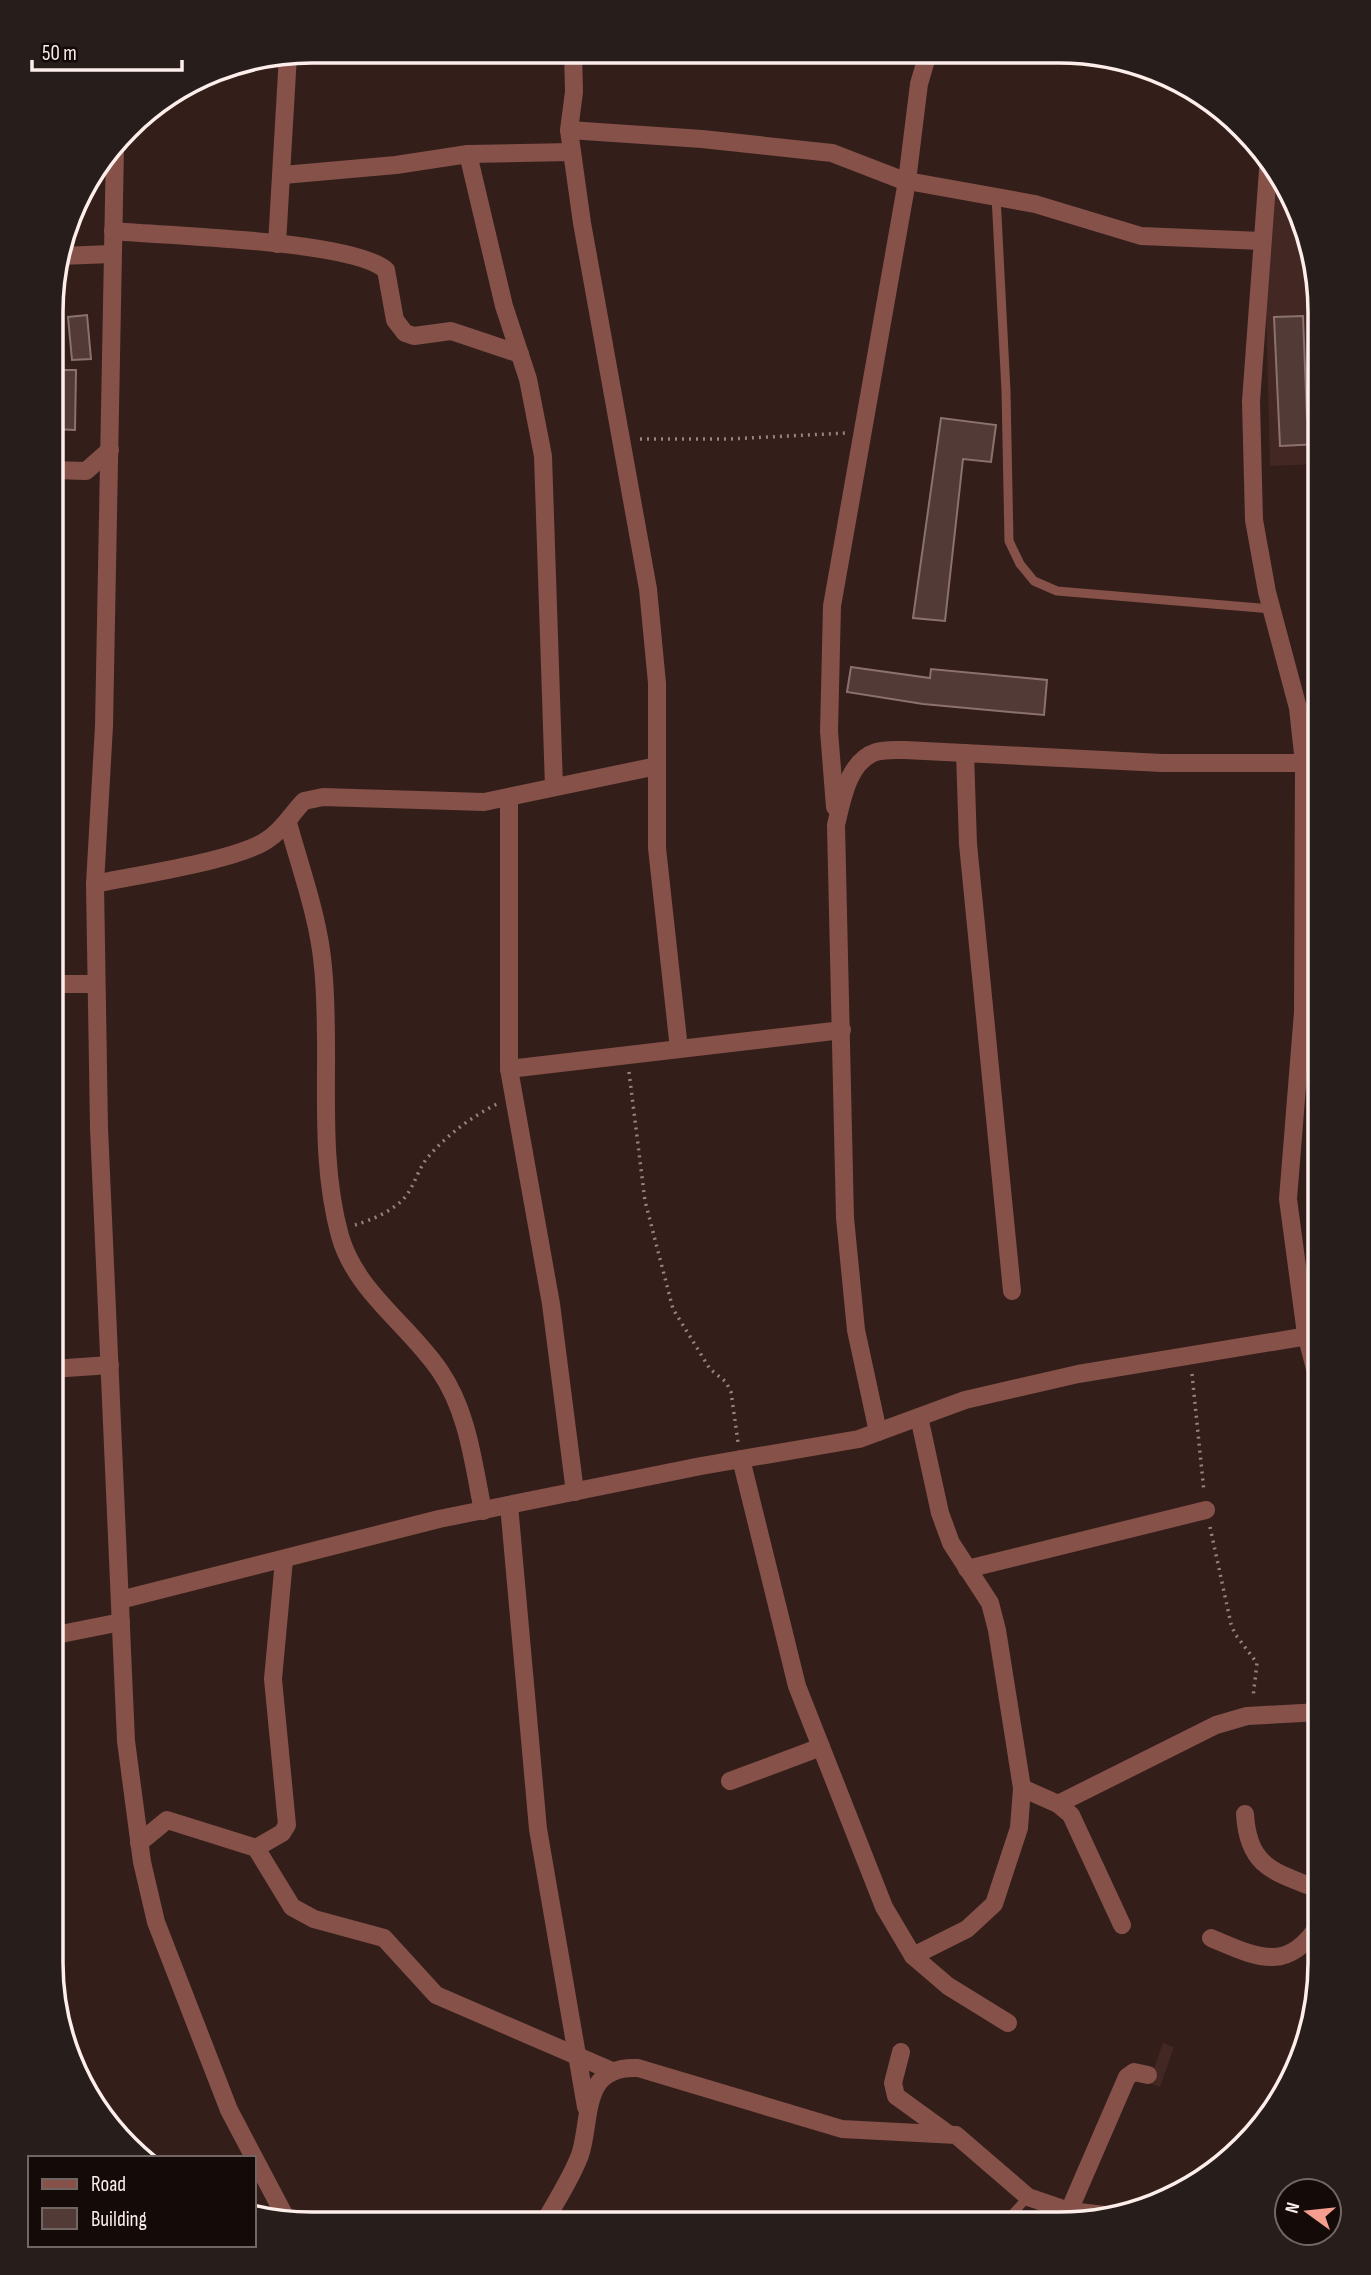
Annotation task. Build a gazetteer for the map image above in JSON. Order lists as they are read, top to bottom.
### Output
{
  "legend": ["Road", "Building"],
  "scale_bar": "50 m",
  "north": "left"
}
